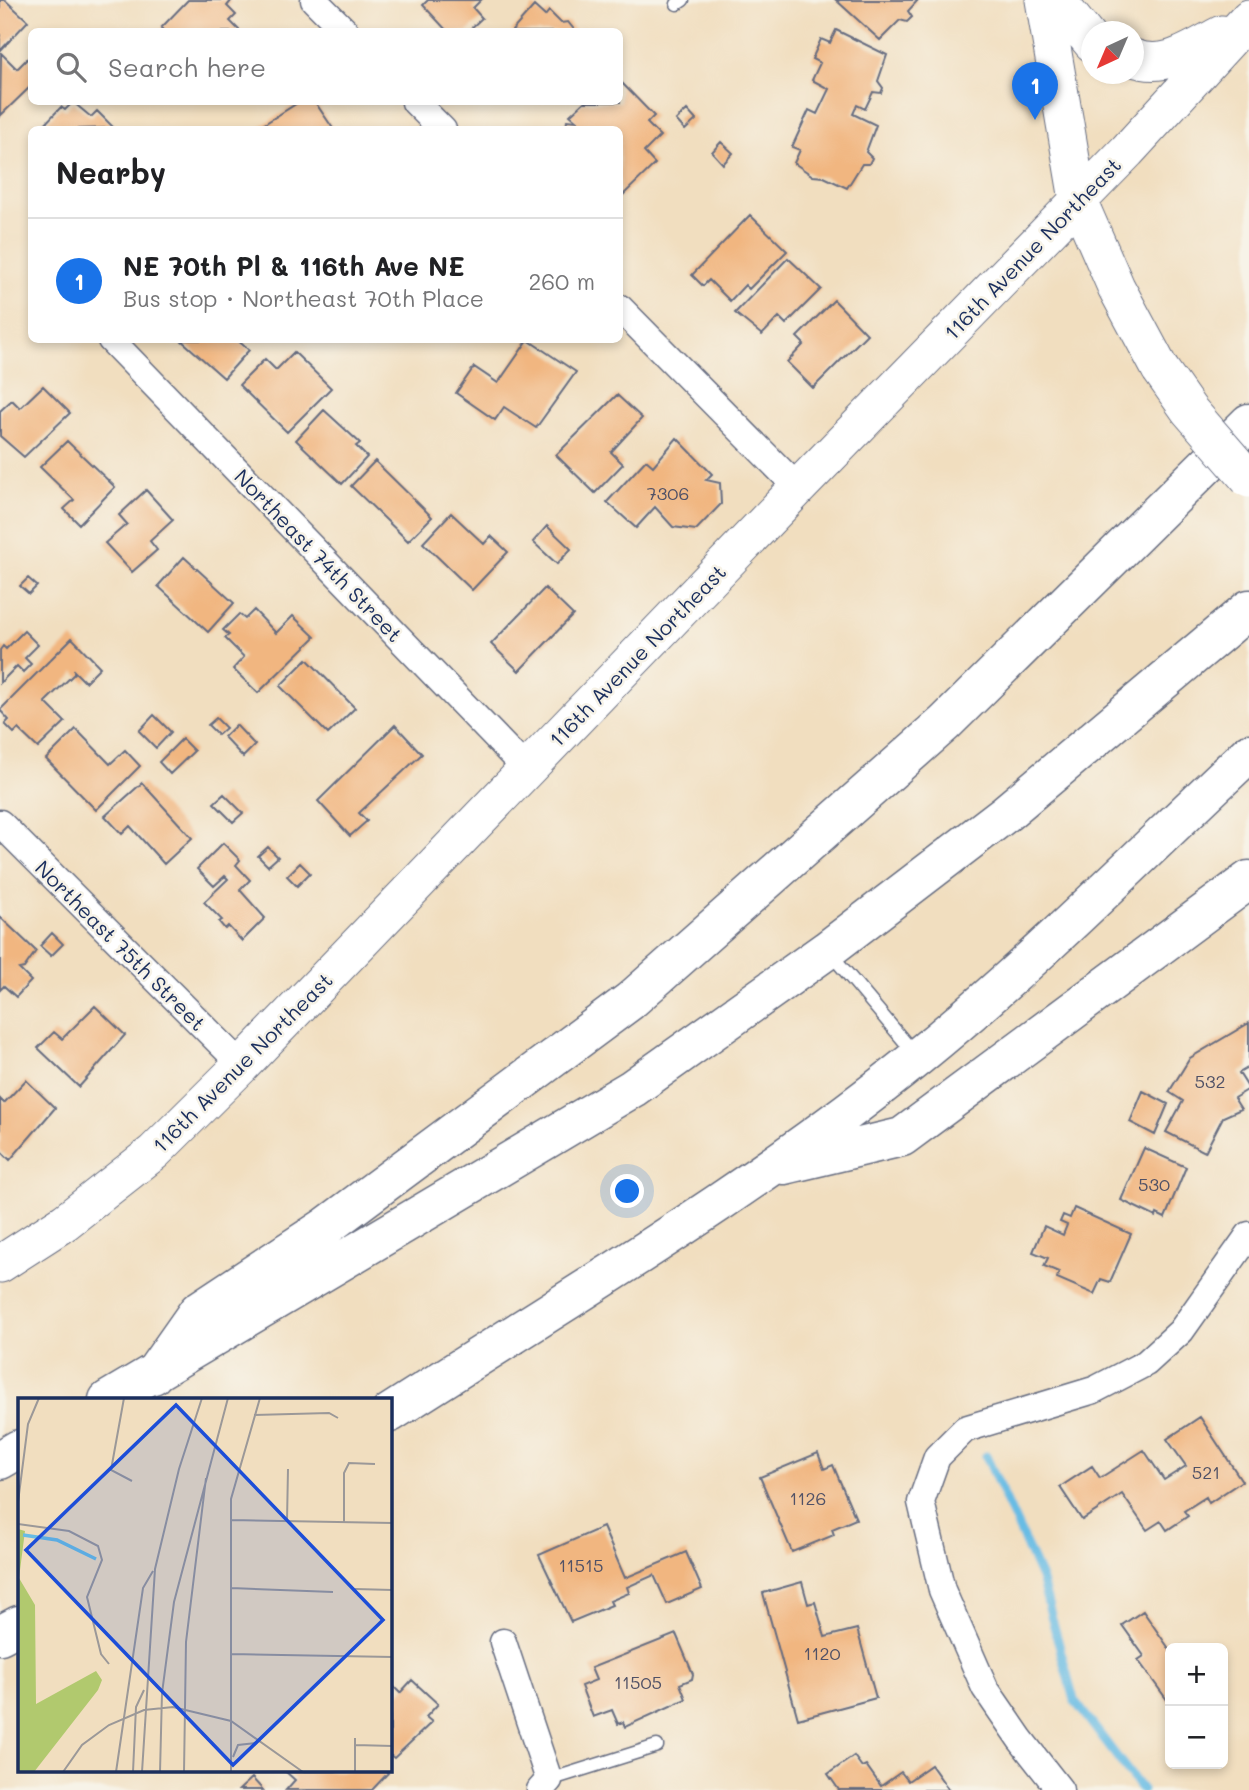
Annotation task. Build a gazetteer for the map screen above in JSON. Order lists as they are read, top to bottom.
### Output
{
  "streets": {
    "street": ["116th Avenue Northeast", "Northeast 74th Street", "Northeast 75th Street"]
  },
  "crossings": [
    ["116th Avenue Northeast", "Northeast 74th Street"],
    ["116th Avenue Northeast", "Northeast 75th Street"]
  ],
  "house_numbers": [
    "7306",
    "532",
    "530",
    "521",
    "1126",
    "11515",
    "1120",
    "11505"
  ],
  "north": "bottom left",
  "page": {
    "search": "Search here",
    "pins": "1",
    "heading": "Nearby",
    "list": [
      {
        "mark": "1",
        "name": "NE 70th Pl & 116th Ave NE",
        "note": "Bus stop · Northeast 70th Place",
        "value": "260 m"
      }
    ],
    "map_buttons": ["+", "−"]
  }
}
